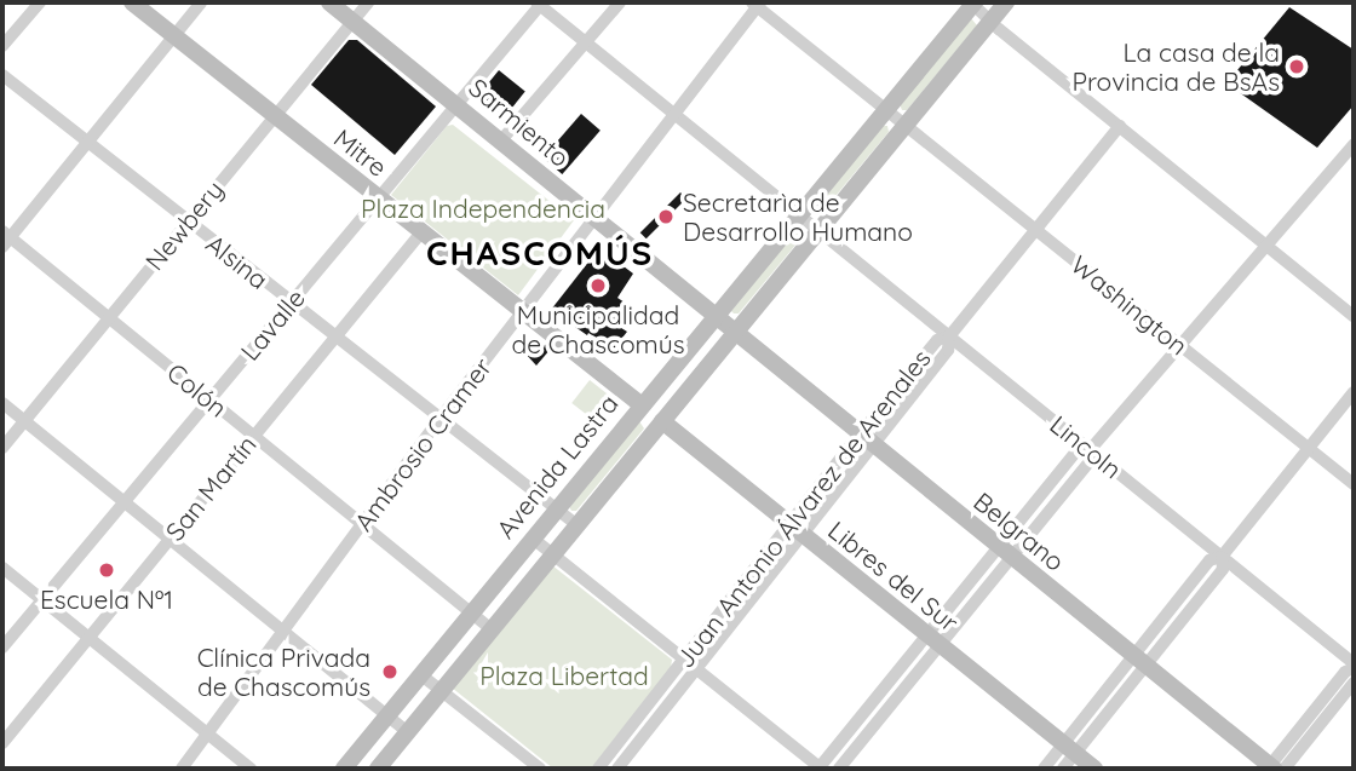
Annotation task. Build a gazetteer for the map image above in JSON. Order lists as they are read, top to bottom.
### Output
{
  "streets": {
    "main road": [
      "Sarmiento",
      "Mitre",
      "Avenida Lastra",
      "Belgrano",
      "Libres del Sur"
    ],
    "street": [
      "Newbery",
      "Alsina",
      "Washington",
      "Lavalle",
      "Colón",
      "Ambrosio Cramer",
      "Lincoln",
      "San Martín",
      "Juan Antonio Álvarez de Arenales"
    ]
  },
  "crossings": [
    ["Sarmiento", "Newbery"],
    ["Sarmiento", "Lavalle"],
    ["Sarmiento", "Ambrosio Cramer"],
    ["Sarmiento", "Avenida Lastra"],
    ["Sarmiento", "Belgrano"],
    ["Mitre", "Newbery"],
    ["Mitre", "Lavalle"],
    ["Mitre", "Ambrosio Cramer"],
    ["Mitre", "Avenida Lastra"],
    ["Mitre", "San Martín"],
    ["Mitre", "Libres del Sur"],
    ["Newbery", "Alsina"],
    ["Newbery", "Colón"],
    ["Alsina", "Lavalle"],
    ["Alsina", "Ambrosio Cramer"],
    ["Alsina", "Avenida Lastra"],
    ["Alsina", "San Martín"],
    ["Washington", "Ambrosio Cramer"],
    ["Washington", "Avenida Lastra"],
    ["Washington", "Juan Antonio Álvarez de Arenales"],
    ["Lavalle", "Colón"],
    ["Lavalle", "Lincoln"],
    ["Colón", "Ambrosio Cramer"],
    ["Colón", "Avenida Lastra"],
    ["Colón", "San Martín"],
    ["Ambrosio Cramer", "Lincoln"],
    ["Lincoln", "Avenida Lastra"],
    ["Lincoln", "Juan Antonio Álvarez de Arenales"],
    ["Avenida Lastra", "Belgrano"],
    ["Avenida Lastra", "Libres del Sur"],
    ["Juan Antonio Álvarez de Arenales", "Belgrano"],
    ["Juan Antonio Álvarez de Arenales", "Libres del Sur"]
  ],
  "districts": ["CHASCOMÚS"],
  "parks": ["Plaza Independencia", "Plaza Libertad"],
  "places": [
    "La casa de la Provincia de BsAs",
    "Secretarìa de Desarrollo Humano",
    "Municipalidad de Chascomús",
    "Escuela Nº1",
    "Clínica Privada de Chascomús"
  ]
}
